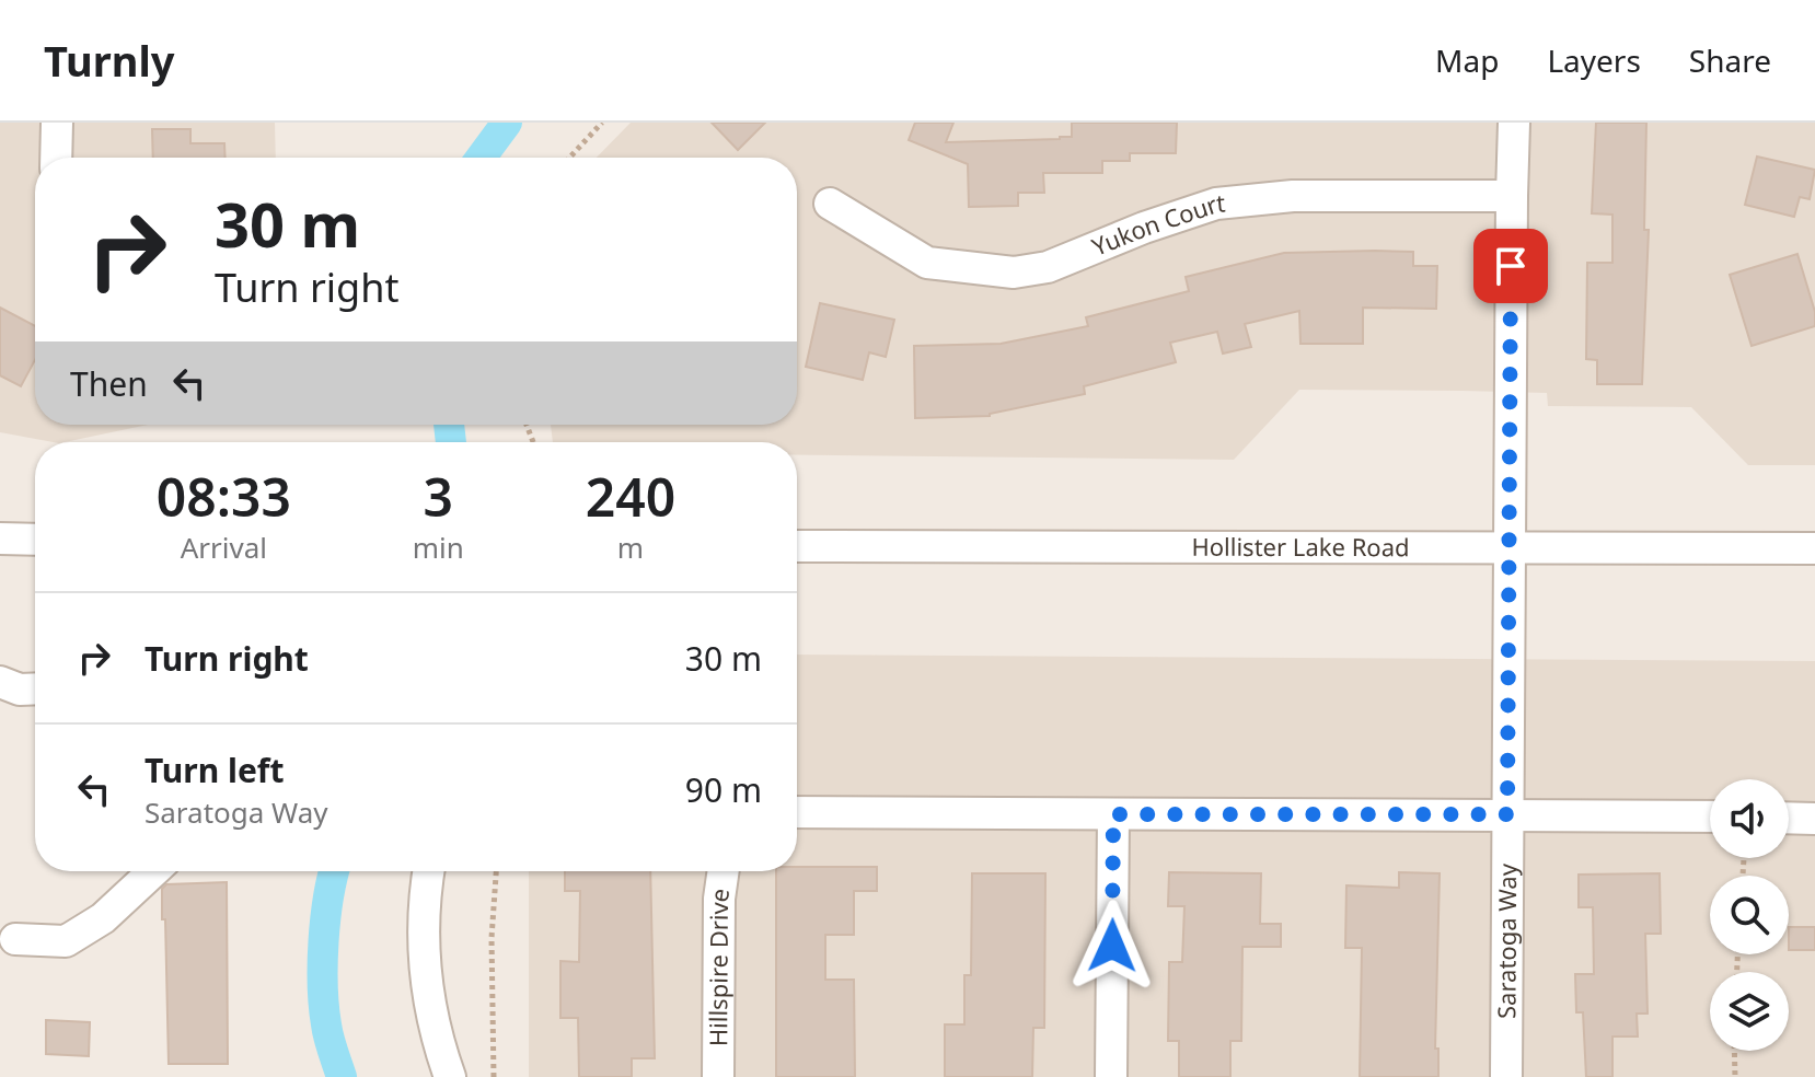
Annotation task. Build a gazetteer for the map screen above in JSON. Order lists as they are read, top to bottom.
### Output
{
  "streets": {
    "street": [
      "Yukon Court",
      "Hollister Lake Road",
      "Saratoga Way",
      "Hillspire Drive"
    ]
  },
  "crossings": [
    ["Yukon Court", "Saratoga Way"],
    ["Hollister Lake Road", "Saratoga Way"]
  ],
  "page": {
    "header": "Turnly",
    "nav": ["Map", "Layers", "Share"],
    "turn": ["30 m", "Turn right"],
    "then": "Then",
    "eta": [
      "08:33",
      "Arrival",
      "3",
      "min",
      "240",
      "m"
    ],
    "list": [
      {
        "name": "Turn right",
        "value": "30 m"
      },
      {
        "name": "Turn left",
        "note": "Saratoga Way",
        "value": "90 m"
      }
    ]
  }
}
